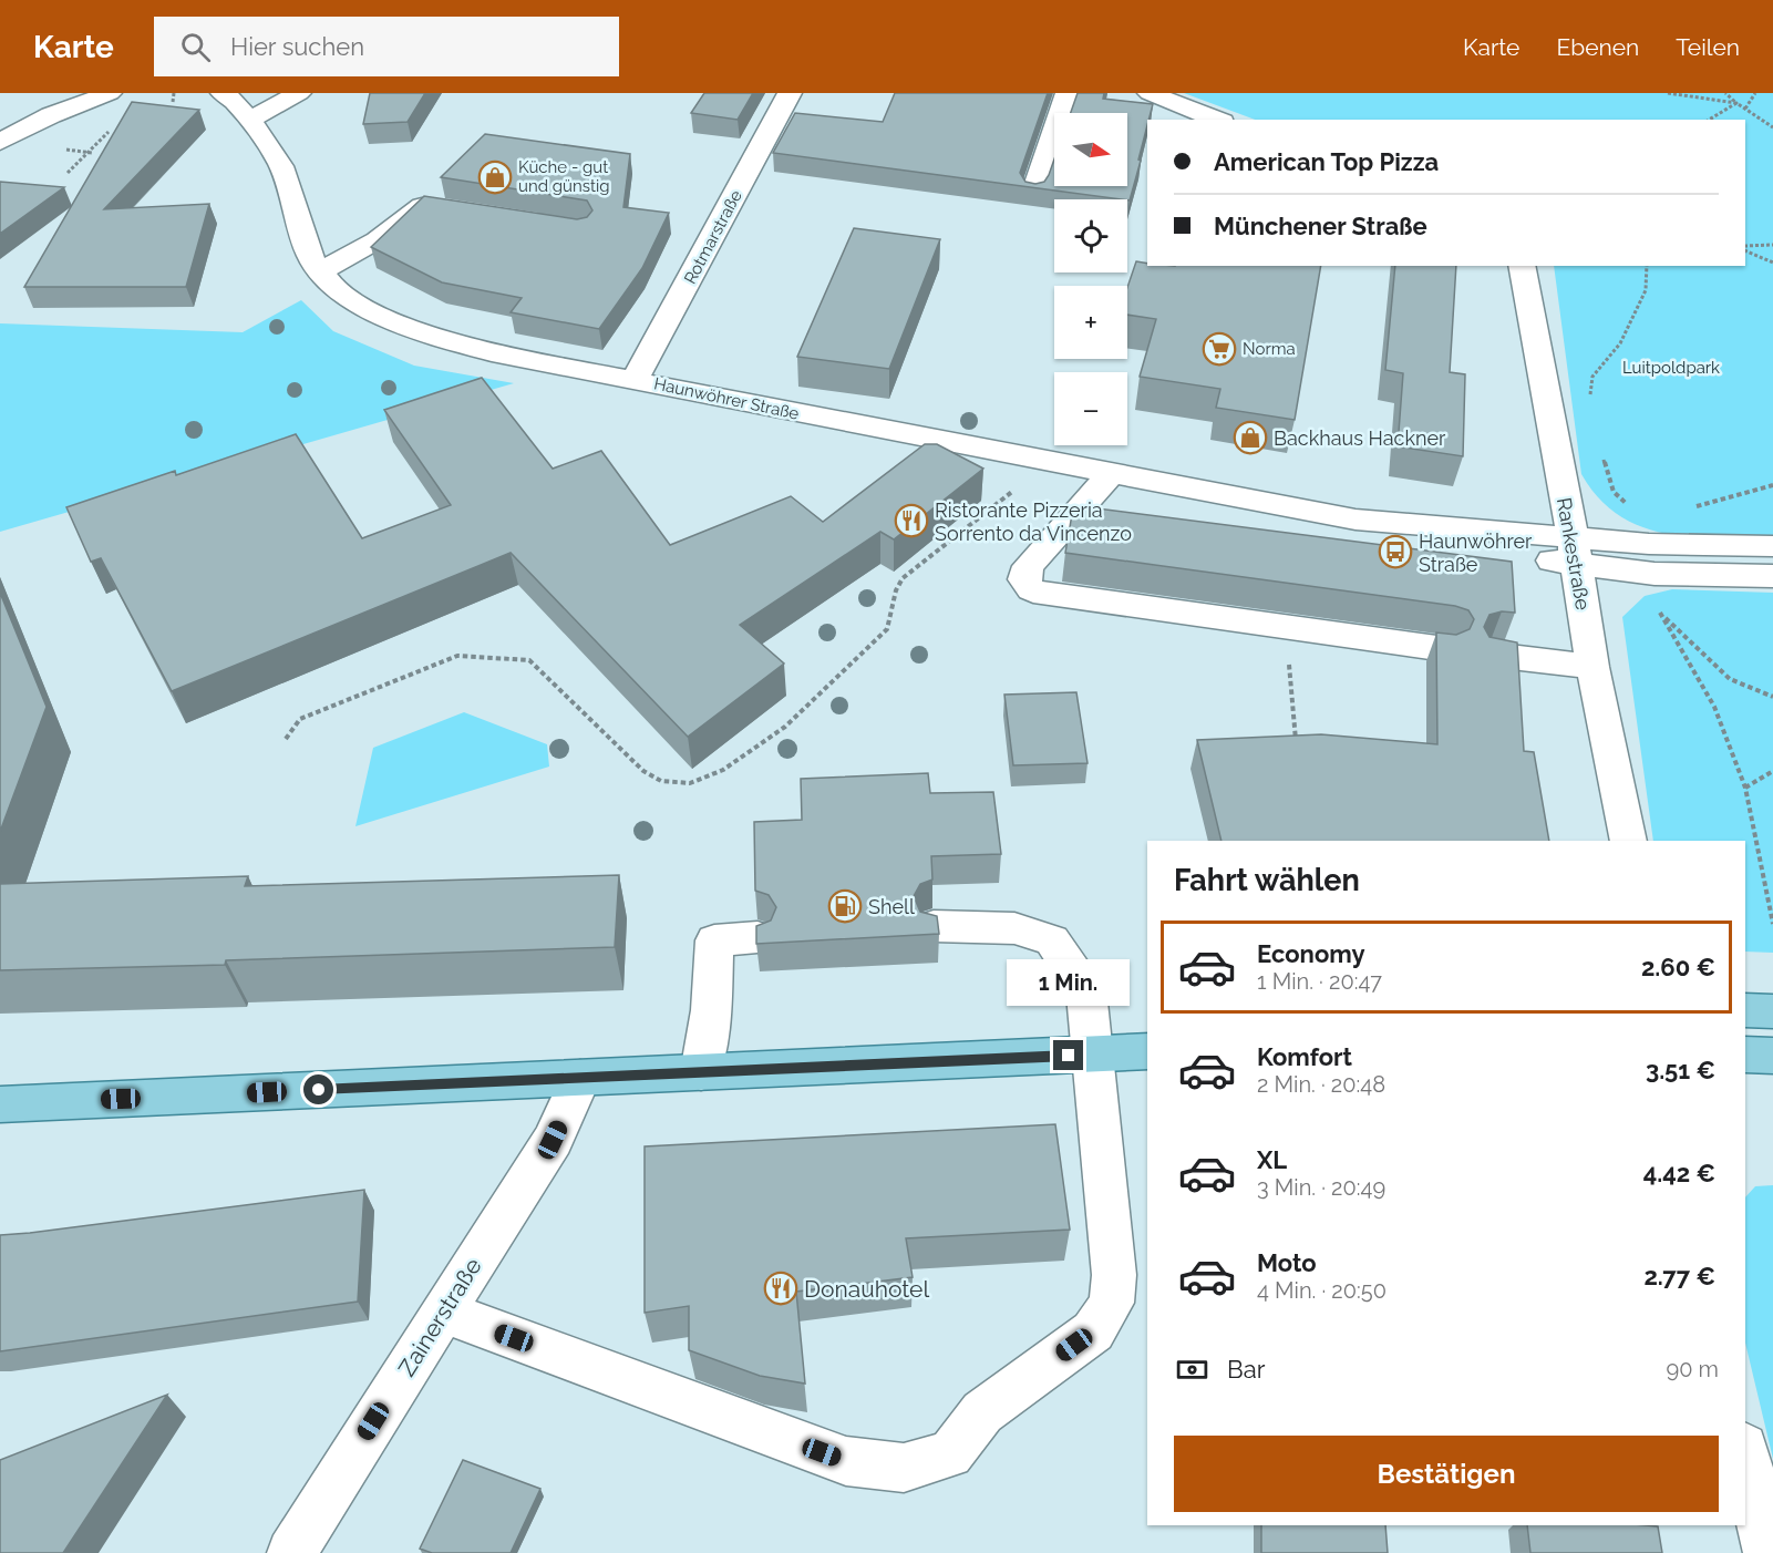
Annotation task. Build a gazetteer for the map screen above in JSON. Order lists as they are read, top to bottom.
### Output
{
  "streets": {
    "street": [
      "Rotmarstraße",
      "Haunwöhrer Straße",
      "Rankestraße",
      "Zainerstraße"
    ]
  },
  "crossings": [
    ["Rotmarstraße", "Haunwöhrer Straße"],
    ["Haunwöhrer Straße", "Rankestraße"]
  ],
  "parks": ["Luitpoldpark"],
  "places": {
    "shop": ["Küche - gut und günstig", "Backhaus Hackner"],
    "supermarket": ["Norma"],
    "restaurant": ["Ristorante Pizzeria Sorrento da Vincenzo", "Donauhotel"],
    "bus stop": ["Haunwöhrer Straße"],
    "fuel station": ["Shell"]
  },
  "north": "right",
  "page": {
    "header": "Karte",
    "search": "Hier suchen",
    "nav": ["Karte", "Ebenen", "Teilen"],
    "map_buttons": ["+", "−"],
    "banner": ["American Top Pizza", "Münchener Straße"],
    "heading": "Fahrt wählen",
    "list": [
      {
        "name": "Economy",
        "note": "1 Min. · 20:47",
        "value": "2.60 €"
      },
      {
        "name": "Komfort",
        "note": "2 Min. · 20:48",
        "value": "3.51 €"
      },
      {
        "name": "XL",
        "note": "3 Min. · 20:49",
        "value": "4.42 €"
      },
      {
        "name": "Moto",
        "note": "4 Min. · 20:50",
        "value": "2.77 €"
      }
    ],
    "bubble": "1 Min.",
    "pay": ["Bar", "90 m"],
    "buttons": "Bestätigen"
  }
}
